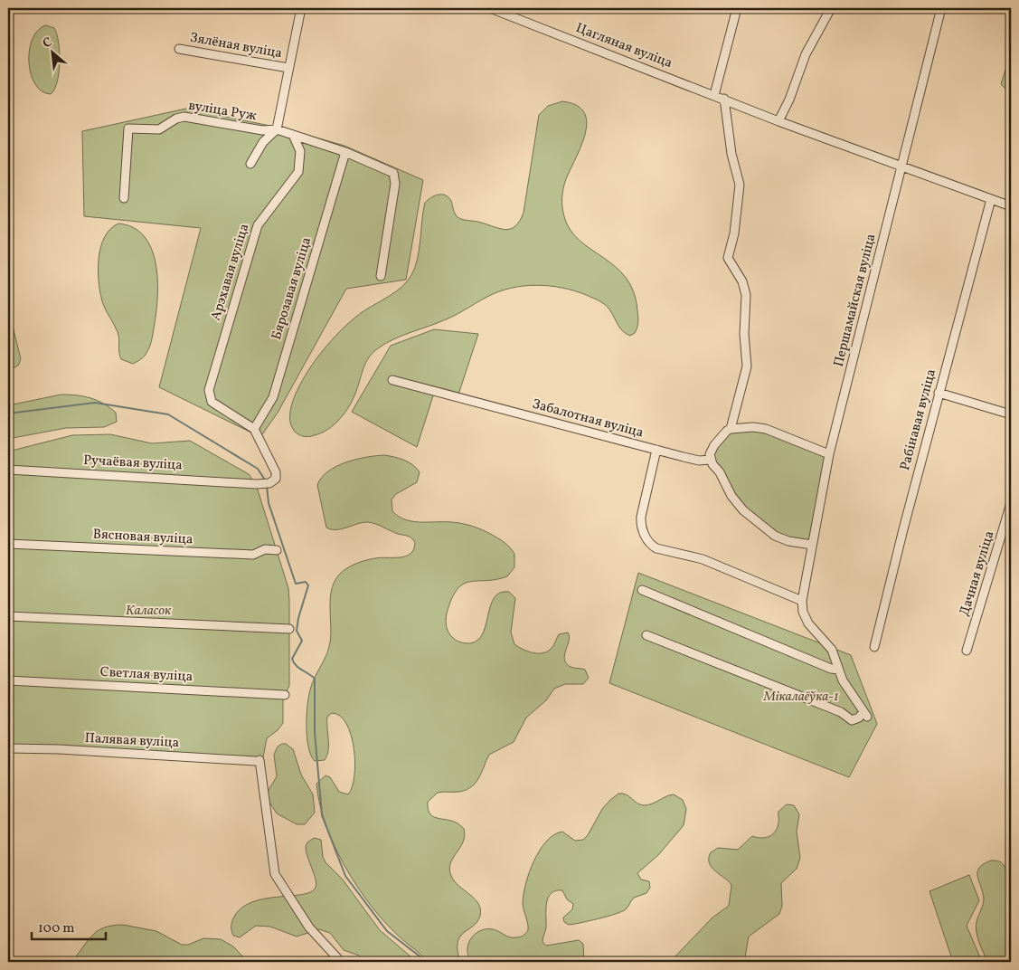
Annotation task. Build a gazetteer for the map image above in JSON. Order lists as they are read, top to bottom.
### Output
{
  "streets": {
    "street": [
      "Зялёная вуліца",
      "Цагляная вуліца",
      "вуліца Руж",
      "Арэхавая вуліца",
      "Бярозавая вуліца",
      "Першамайская вуліца",
      "Забалотная вуліца",
      "Рабінавая вуліца",
      "Ручаёвая вуліца",
      "Вясновая вуліца",
      "Дачная вуліца",
      "Светлая вуліца",
      "Палявая вуліца"
    ]
  },
  "crossings": [
    ["Цагляная вуліца", "Першамайская вуліца"],
    ["Цагляная вуліца", "Рабінавая вуліца"],
    ["Арэхавая вуліца", "Бярозавая вуліца"],
    ["Арэхавая вуліца", "Ручаёвая вуліца"],
    ["Бярозавая вуліца", "Ручаёвая вуліца"]
  ],
  "parks": ["Каласок", "Мікалаёўка-1"],
  "scale_bar": "100 m",
  "north": "top left"
}
